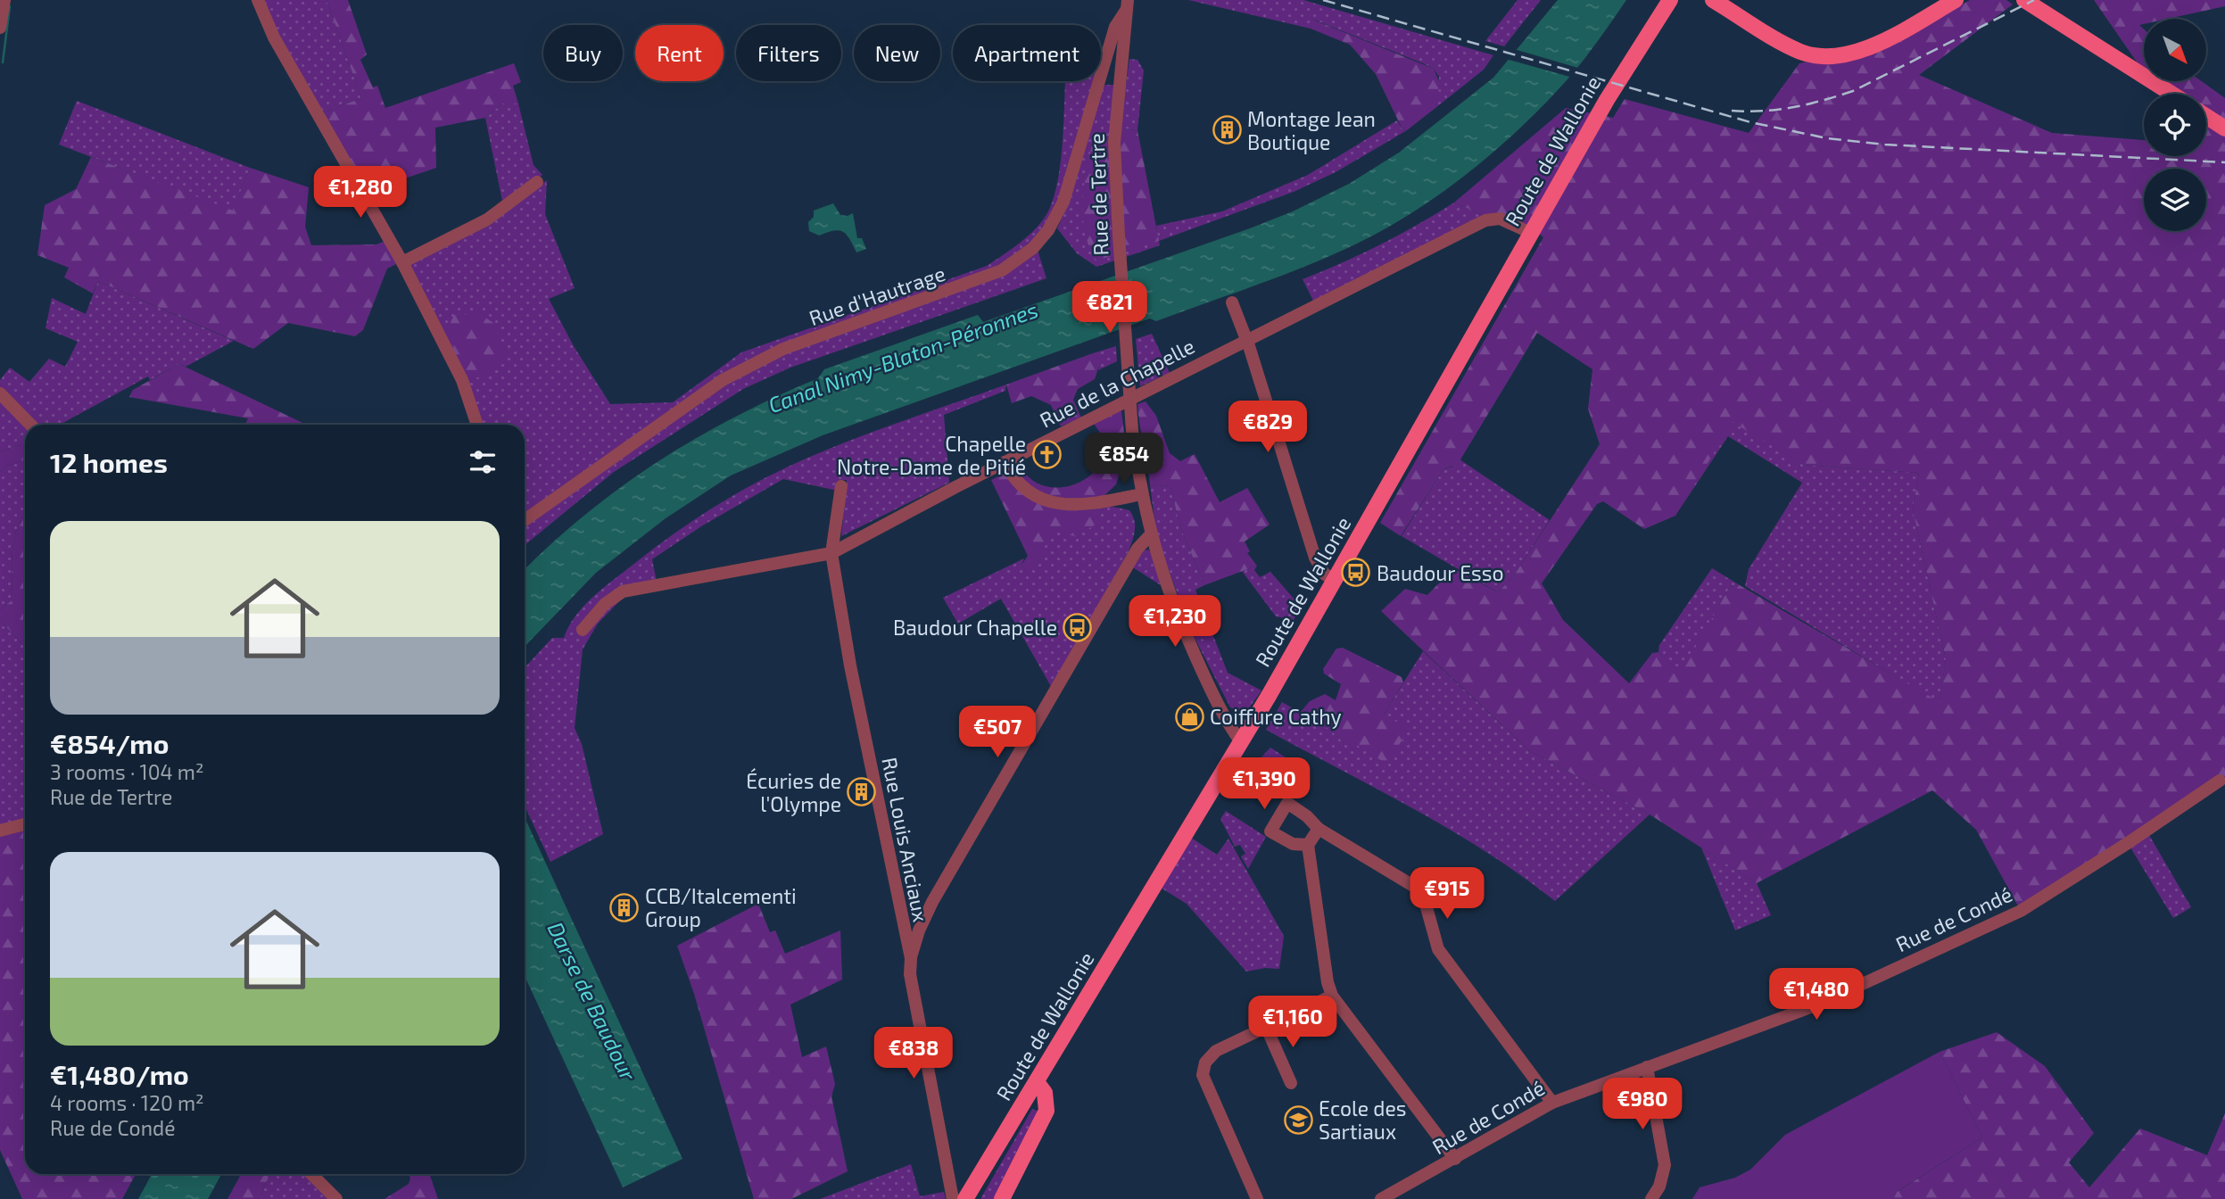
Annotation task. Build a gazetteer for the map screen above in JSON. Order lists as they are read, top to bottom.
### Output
{
  "streets": {
    "main road": ["Route de Wallonie"],
    "street": [
      "Rue de Tertre",
      "Rue d'Hautrage",
      "Rue de la Chapelle",
      "Rue Louis Anciaux",
      "Rue de Condé"
    ]
  },
  "crossings": [
    ["Route de Wallonie", "Rue de Tertre"],
    ["Route de Wallonie", "Rue de la Chapelle"],
    ["Rue de Tertre", "Rue d'Hautrage"],
    ["Rue de la Chapelle", "Rue Louis Anciaux"]
  ],
  "water": ["Canal Nimy-Blaton-Péronnes", "Darse de Baudour"],
  "places": {
    "building": ["Montage Jean Boutique", "Écuries de l'Olympe", "CCB/Italcementi Group"],
    "church": ["Chapelle Notre-Dame de Pitié"],
    "bus stop": ["Baudour Esso", "Baudour Chapelle"],
    "shop": ["Coiffure Cathy"],
    "school or university": ["Ecole des Sartiaux"]
  },
  "north": "bottom right",
  "page": {
    "chip": [
      "Buy",
      "Rent",
      "Filters",
      "New",
      "Apartment"
    ],
    "price": [
      "€1,280",
      "€821",
      "€829",
      "€854",
      "€1,230",
      "€507",
      "€1,390",
      "€915",
      "€1,480",
      "€1,160",
      "€838",
      "€980"
    ],
    "heading": "12 homes",
    "list": [
      {
        "name": "€854/mo",
        "note": "3 rooms · 104 m² · Rue de Tertre"
      },
      {
        "name": "€1,480/mo",
        "note": "4 rooms · 120 m² · Rue de Condé"
      }
    ]
  }
}
